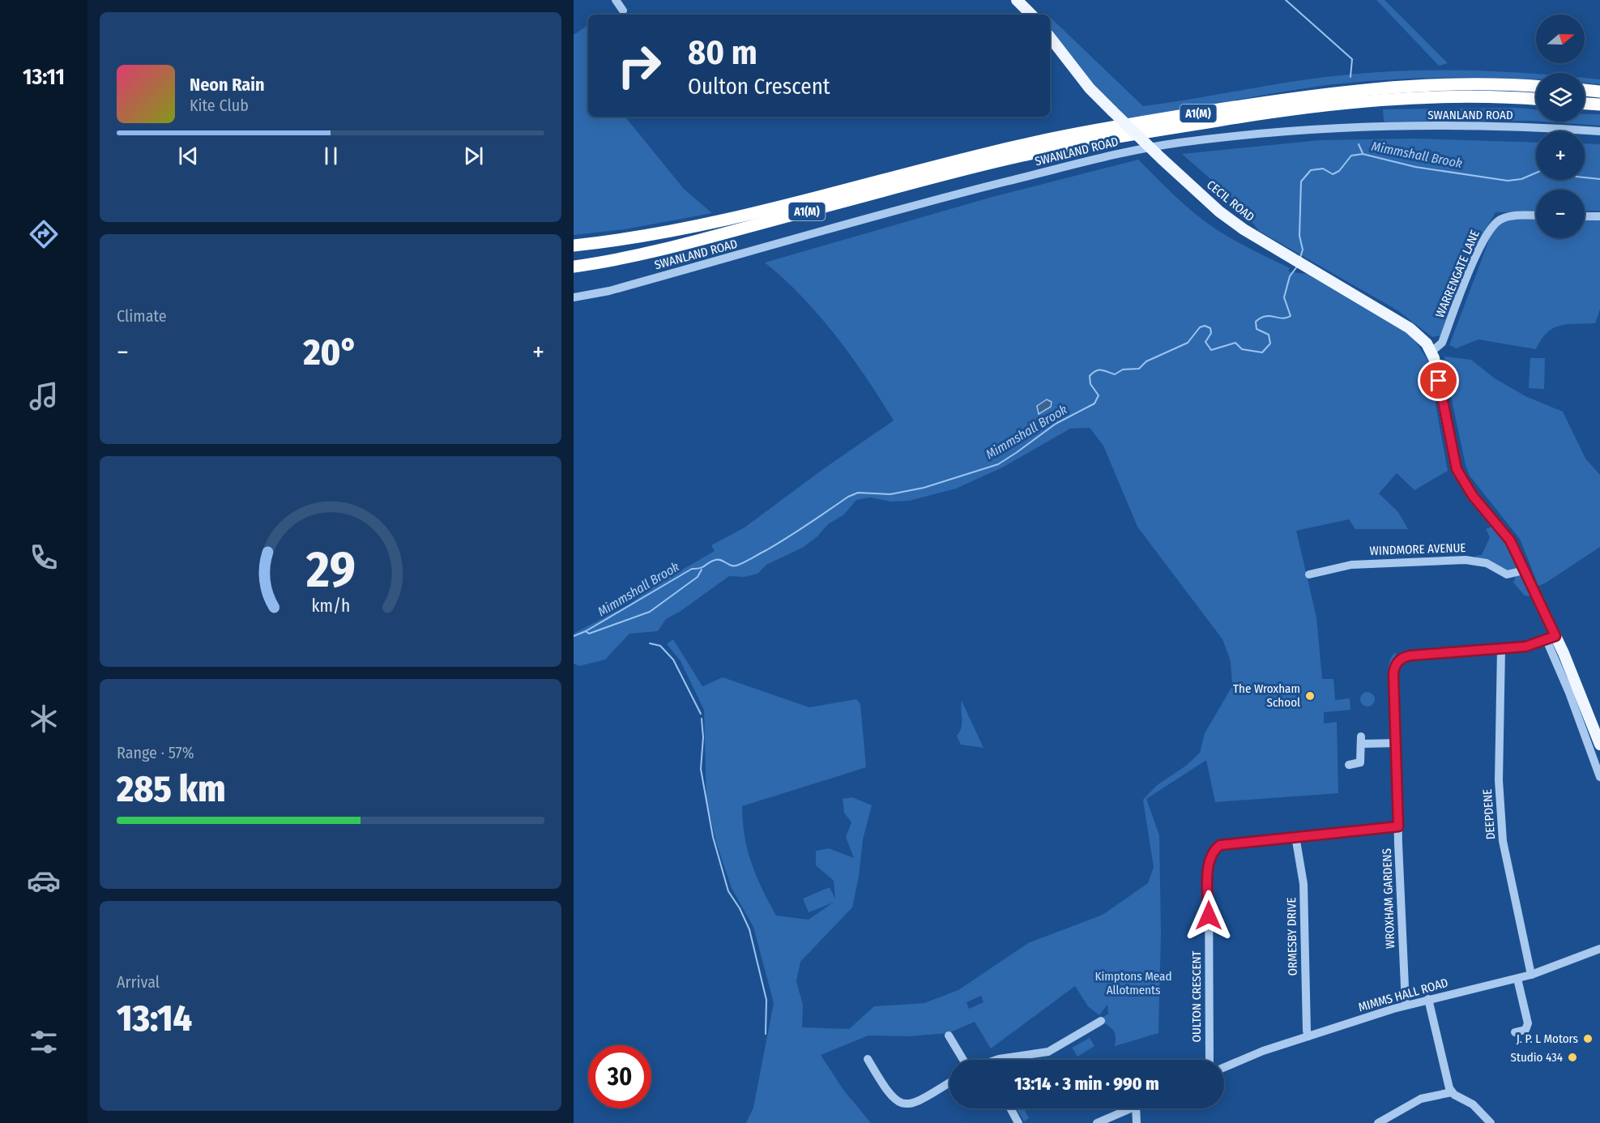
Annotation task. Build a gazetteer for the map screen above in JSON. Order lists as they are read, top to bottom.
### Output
{
  "streets": {
    "highway": ["A1(M)"],
    "main road": ["CECIL ROAD"],
    "street": [
      "SWANLAND ROAD",
      "WARRENGATE LANE",
      "WINDMORE AVENUE",
      "DEEPDENE",
      "WROXHAM GARDENS",
      "ORMESBY DRIVE",
      "MIMMS HALL ROAD",
      "OULTON CRESCENT"
    ]
  },
  "crossings": [
    ["CECIL ROAD", "WARRENGATE LANE"],
    ["DEEPDENE", "WROXHAM GARDENS"],
    ["DEEPDENE", "MIMMS HALL ROAD"],
    ["WROXHAM GARDENS", "MIMMS HALL ROAD"],
    ["WROXHAM GARDENS", "OULTON CRESCENT"],
    ["ORMESBY DRIVE", "MIMMS HALL ROAD"],
    ["ORMESBY DRIVE", "OULTON CRESCENT"]
  ],
  "water": ["Mimmshall Brook"],
  "parks": ["Kimptons Mead Allotments"],
  "places": ["The Wroxham School", "J. P. L Motors", "Studio 434"],
  "north": "right",
  "page": {
    "tabs": "13:11",
    "map_buttons": ["+", "−"],
    "turn": ["80 m", "Oulton Crescent"],
    "song": ["Neon Rain", "Kite Club"],
    "tile": [
      "Climate",
      ["Range · 57%", "285 km"],
      ["Arrival", "13:14"]
    ],
    "heat": ["−", "20°", "+"],
    "limit": "30",
    "trip": "13:14 · 3 min · 990 m",
    "gauge": ["29", "km/h"]
  }
}
